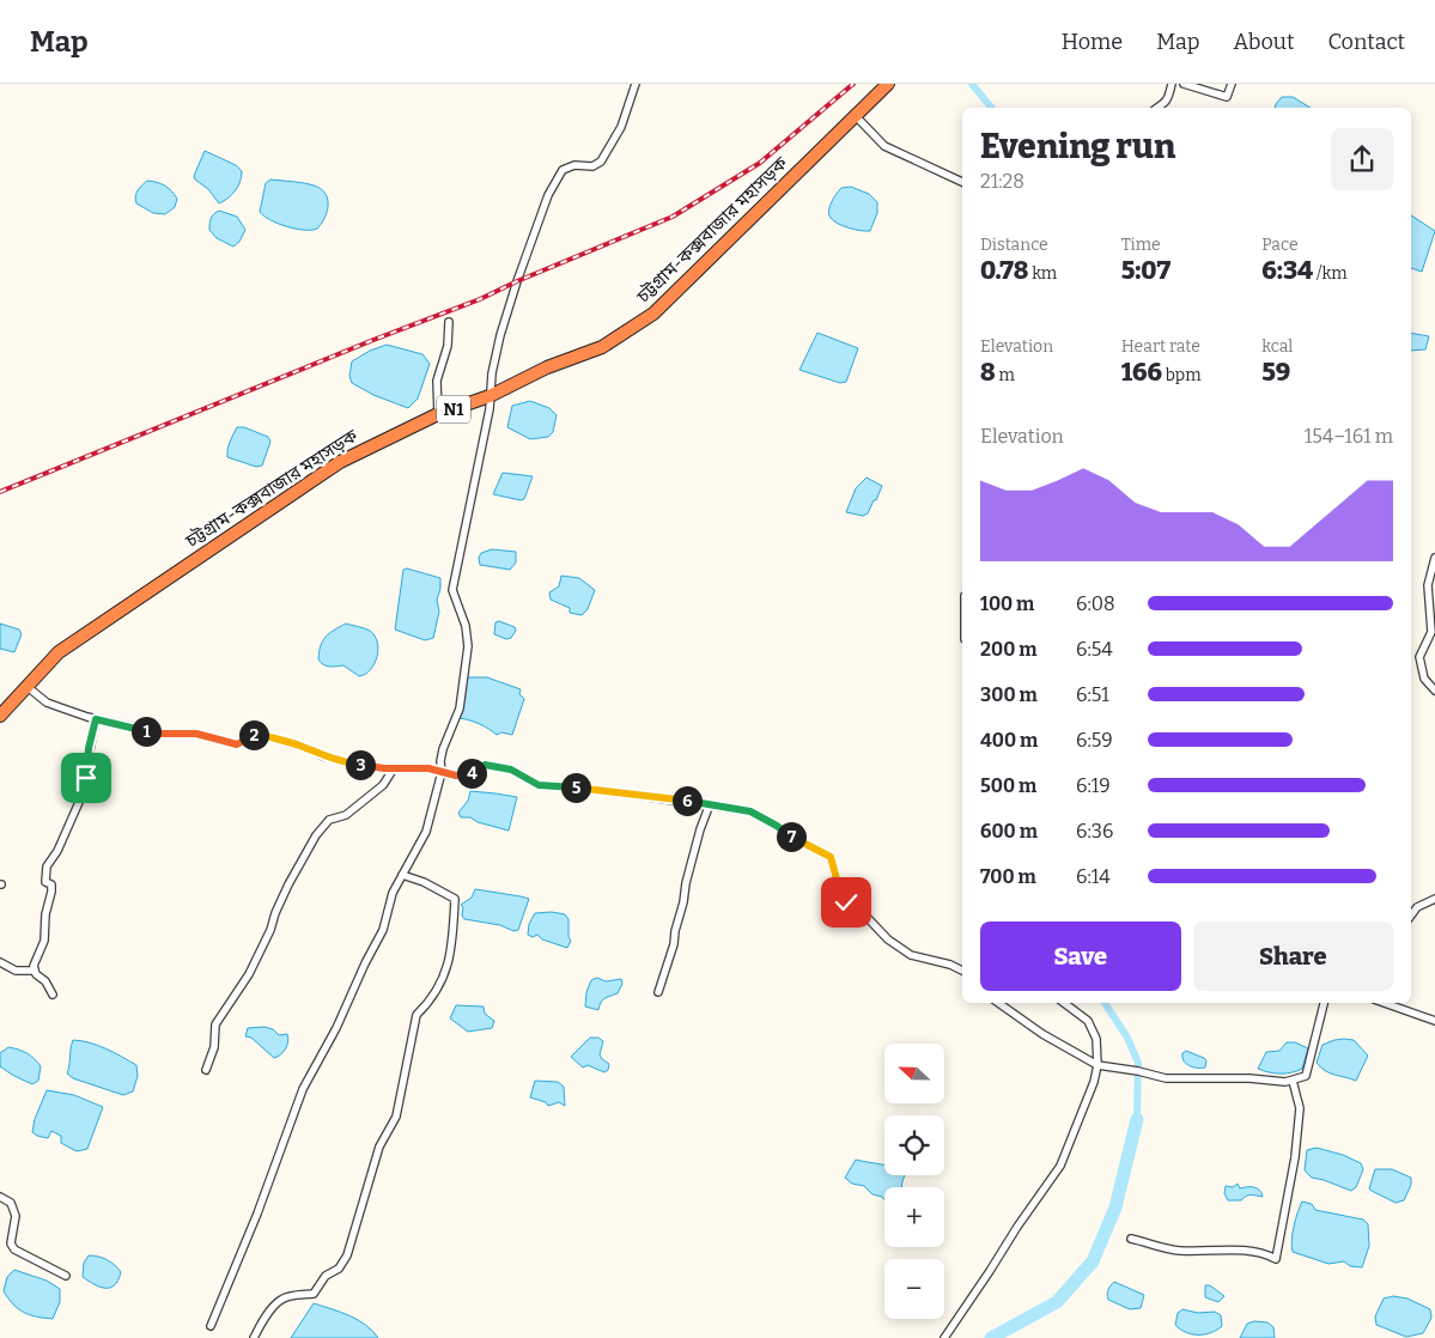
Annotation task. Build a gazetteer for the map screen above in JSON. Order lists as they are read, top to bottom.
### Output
{
  "streets": {
    "highway": ["চট্টগ্রাম-কক্সবাজার মহাসড়ক", "N1"]
  },
  "north": "left",
  "page": {
    "header": "Map",
    "nav": [
      "Home",
      "Map",
      "About",
      "Contact"
    ],
    "heading": ["Evening run", "21:28"],
    "stats": [
      ["Distance", "0.78 km"],
      ["Time", "5:07"],
      ["Pace", "6:34 /km"],
      ["Elevation", "8 m"],
      ["Heart rate", "166 bpm"],
      ["kcal", "59"]
    ],
    "chart": ["Elevation", "154–161 m"],
    "list": [
      {
        "name": "100 m",
        "note": "6:08"
      },
      {
        "name": "200 m",
        "note": "6:54"
      },
      {
        "name": "300 m",
        "note": "6:51"
      },
      {
        "name": "400 m",
        "note": "6:59"
      },
      {
        "name": "500 m",
        "note": "6:19"
      },
      {
        "name": "600 m",
        "note": "6:36"
      },
      {
        "name": "700 m",
        "note": "6:14"
      }
    ],
    "pins": [
      "1",
      "2",
      "3",
      "4",
      "5",
      "6",
      "7"
    ],
    "buttons": ["Save", "Share"],
    "map_buttons": ["+", "−"]
  }
}
